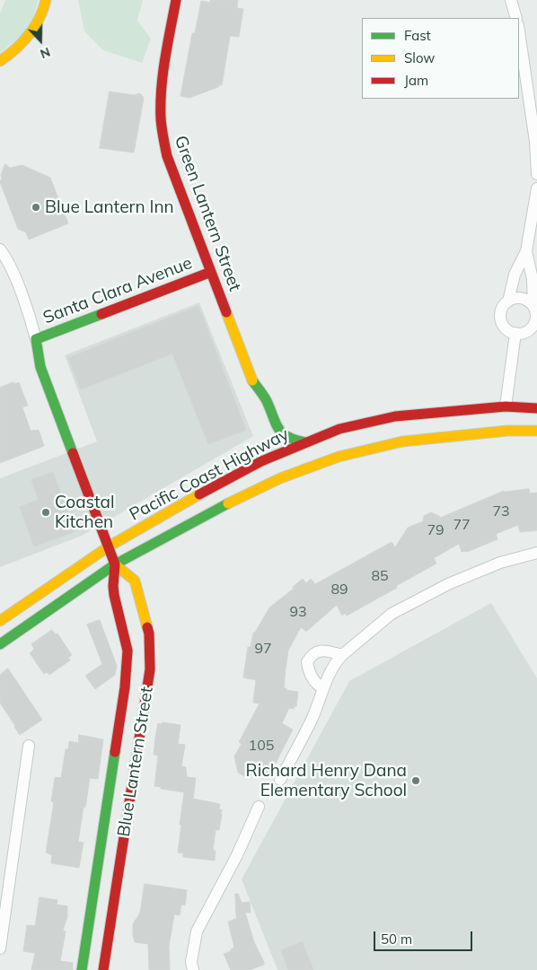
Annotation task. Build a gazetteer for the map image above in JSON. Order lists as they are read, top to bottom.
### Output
{
  "streets": {
    "main road": [
      "Green Lantern Street",
      "Santa Clara Avenue",
      "Pacific Coast Highway",
      "Blue Lantern Street"
    ]
  },
  "crossings": [
    ["Green Lantern Street", "Santa Clara Avenue"],
    ["Green Lantern Street", "Pacific Coast Highway"],
    ["Santa Clara Avenue", "Blue Lantern Street"],
    ["Pacific Coast Highway", "Blue Lantern Street"]
  ],
  "places": ["Blue Lantern Inn", "Coastal Kitchen", "Richard Henry Dana Elementary School"],
  "house_numbers": [
    "73",
    "77",
    "79",
    "85",
    "89",
    "93",
    "97",
    "105"
  ],
  "legend": ["Fast", "Slow", "Jam"],
  "scale_bar": "50 m",
  "north": "bottom"
}
